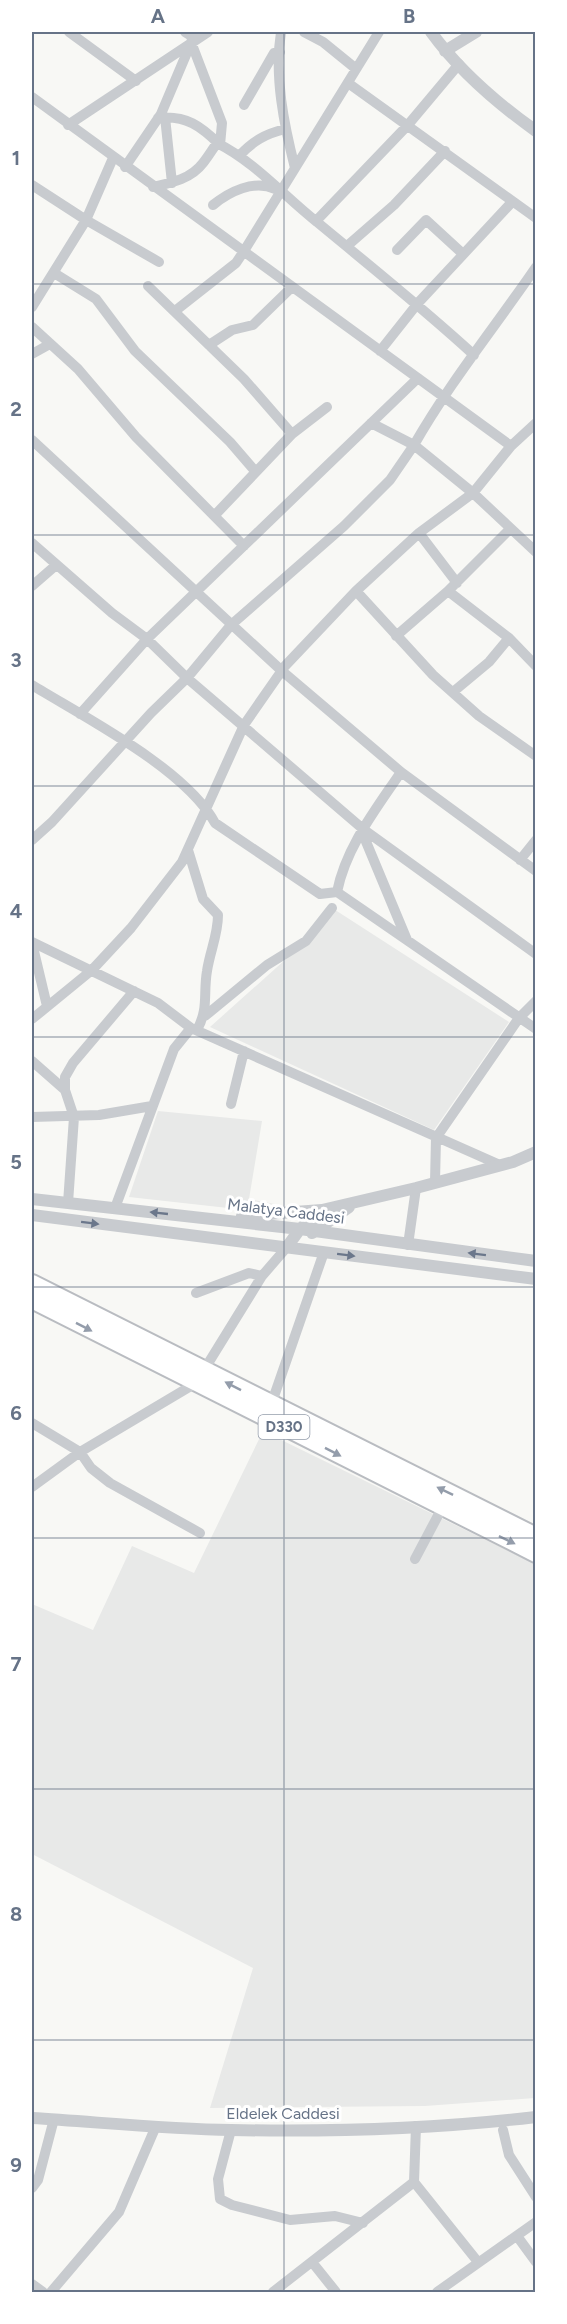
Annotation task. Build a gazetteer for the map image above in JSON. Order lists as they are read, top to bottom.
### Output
{
  "streets": {
    "main road": ["D330"],
    "street": ["Malatya Caddesi", "Eldelek Caddesi"]
  },
  "grid": {
    "columns": ["A", "B"],
    "rows": [
      "1",
      "2",
      "3",
      "4",
      "5",
      "6",
      "7",
      "8",
      "9"
    ]
  }
}
